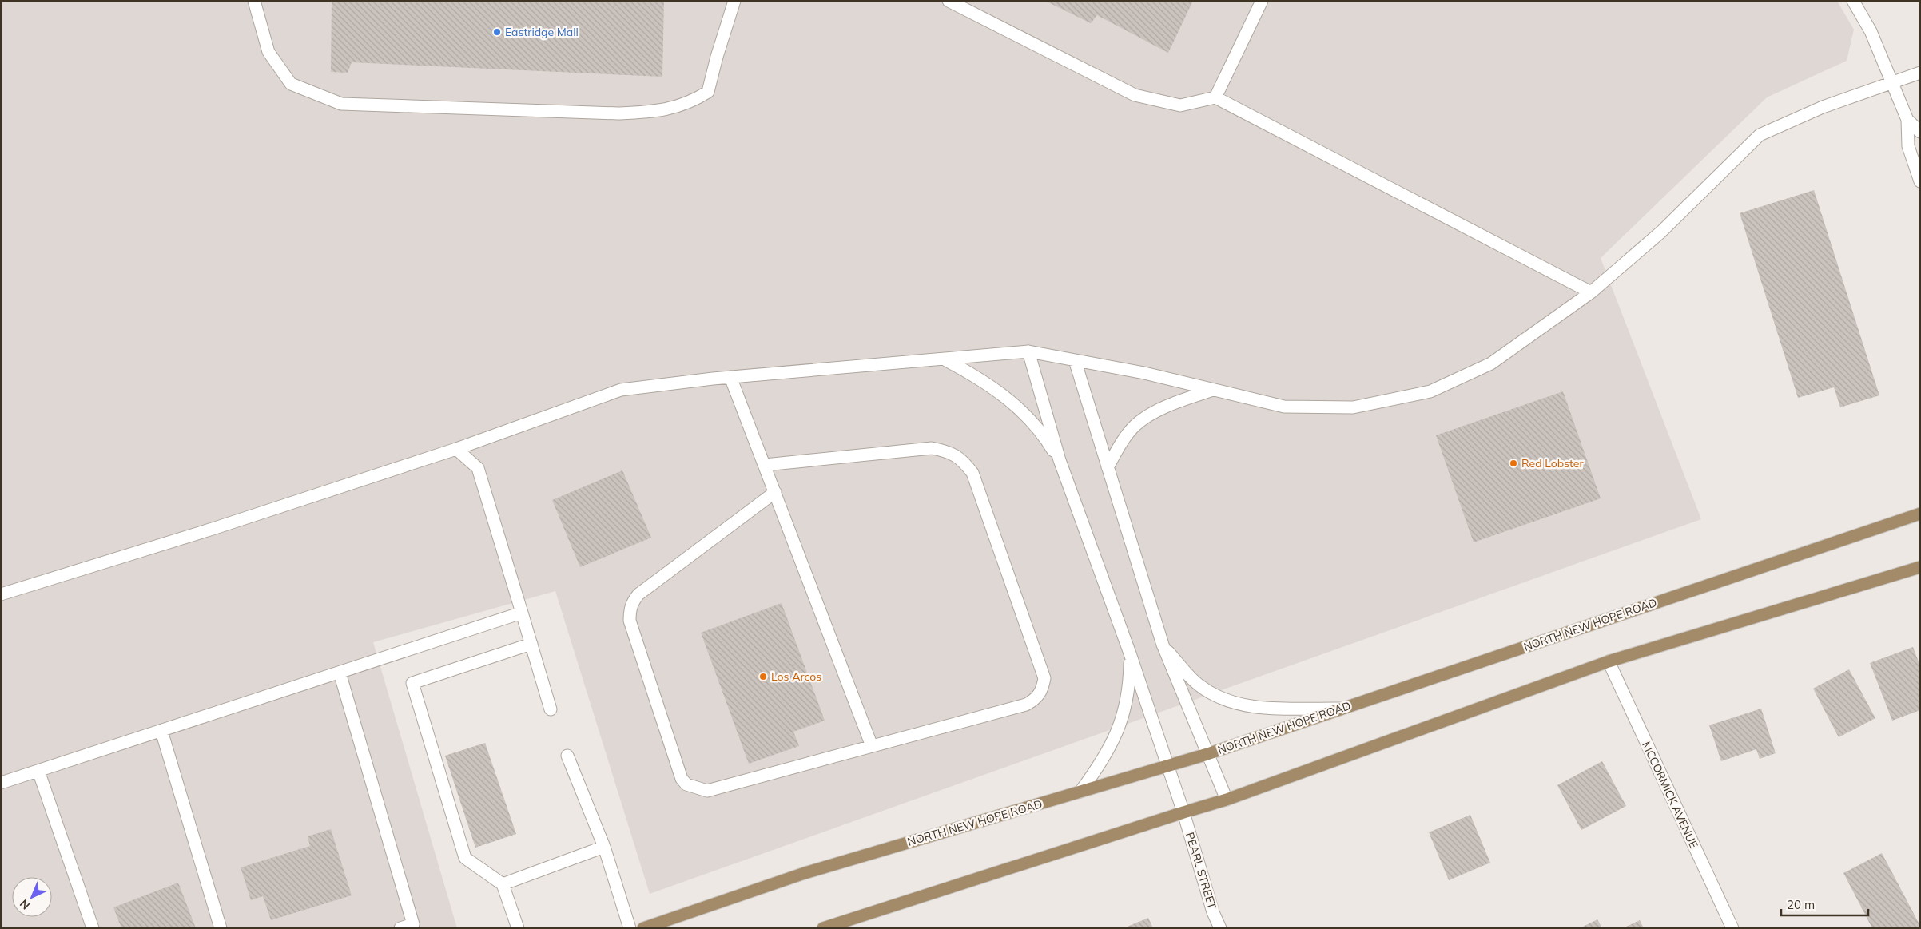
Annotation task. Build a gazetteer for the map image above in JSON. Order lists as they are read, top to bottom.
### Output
{
  "streets": {
    "main road": ["NORTH NEW HOPE ROAD"],
    "street": ["MCCORMICK AVENUE", "PEARL STREET"]
  },
  "crossings": [
    ["NORTH NEW HOPE ROAD", "PEARL STREET"]
  ],
  "places": ["Eastridge Mall", "Red Lobster", "Los Arcos"],
  "scale_bar": "20 m",
  "north": "bottom left"
}
